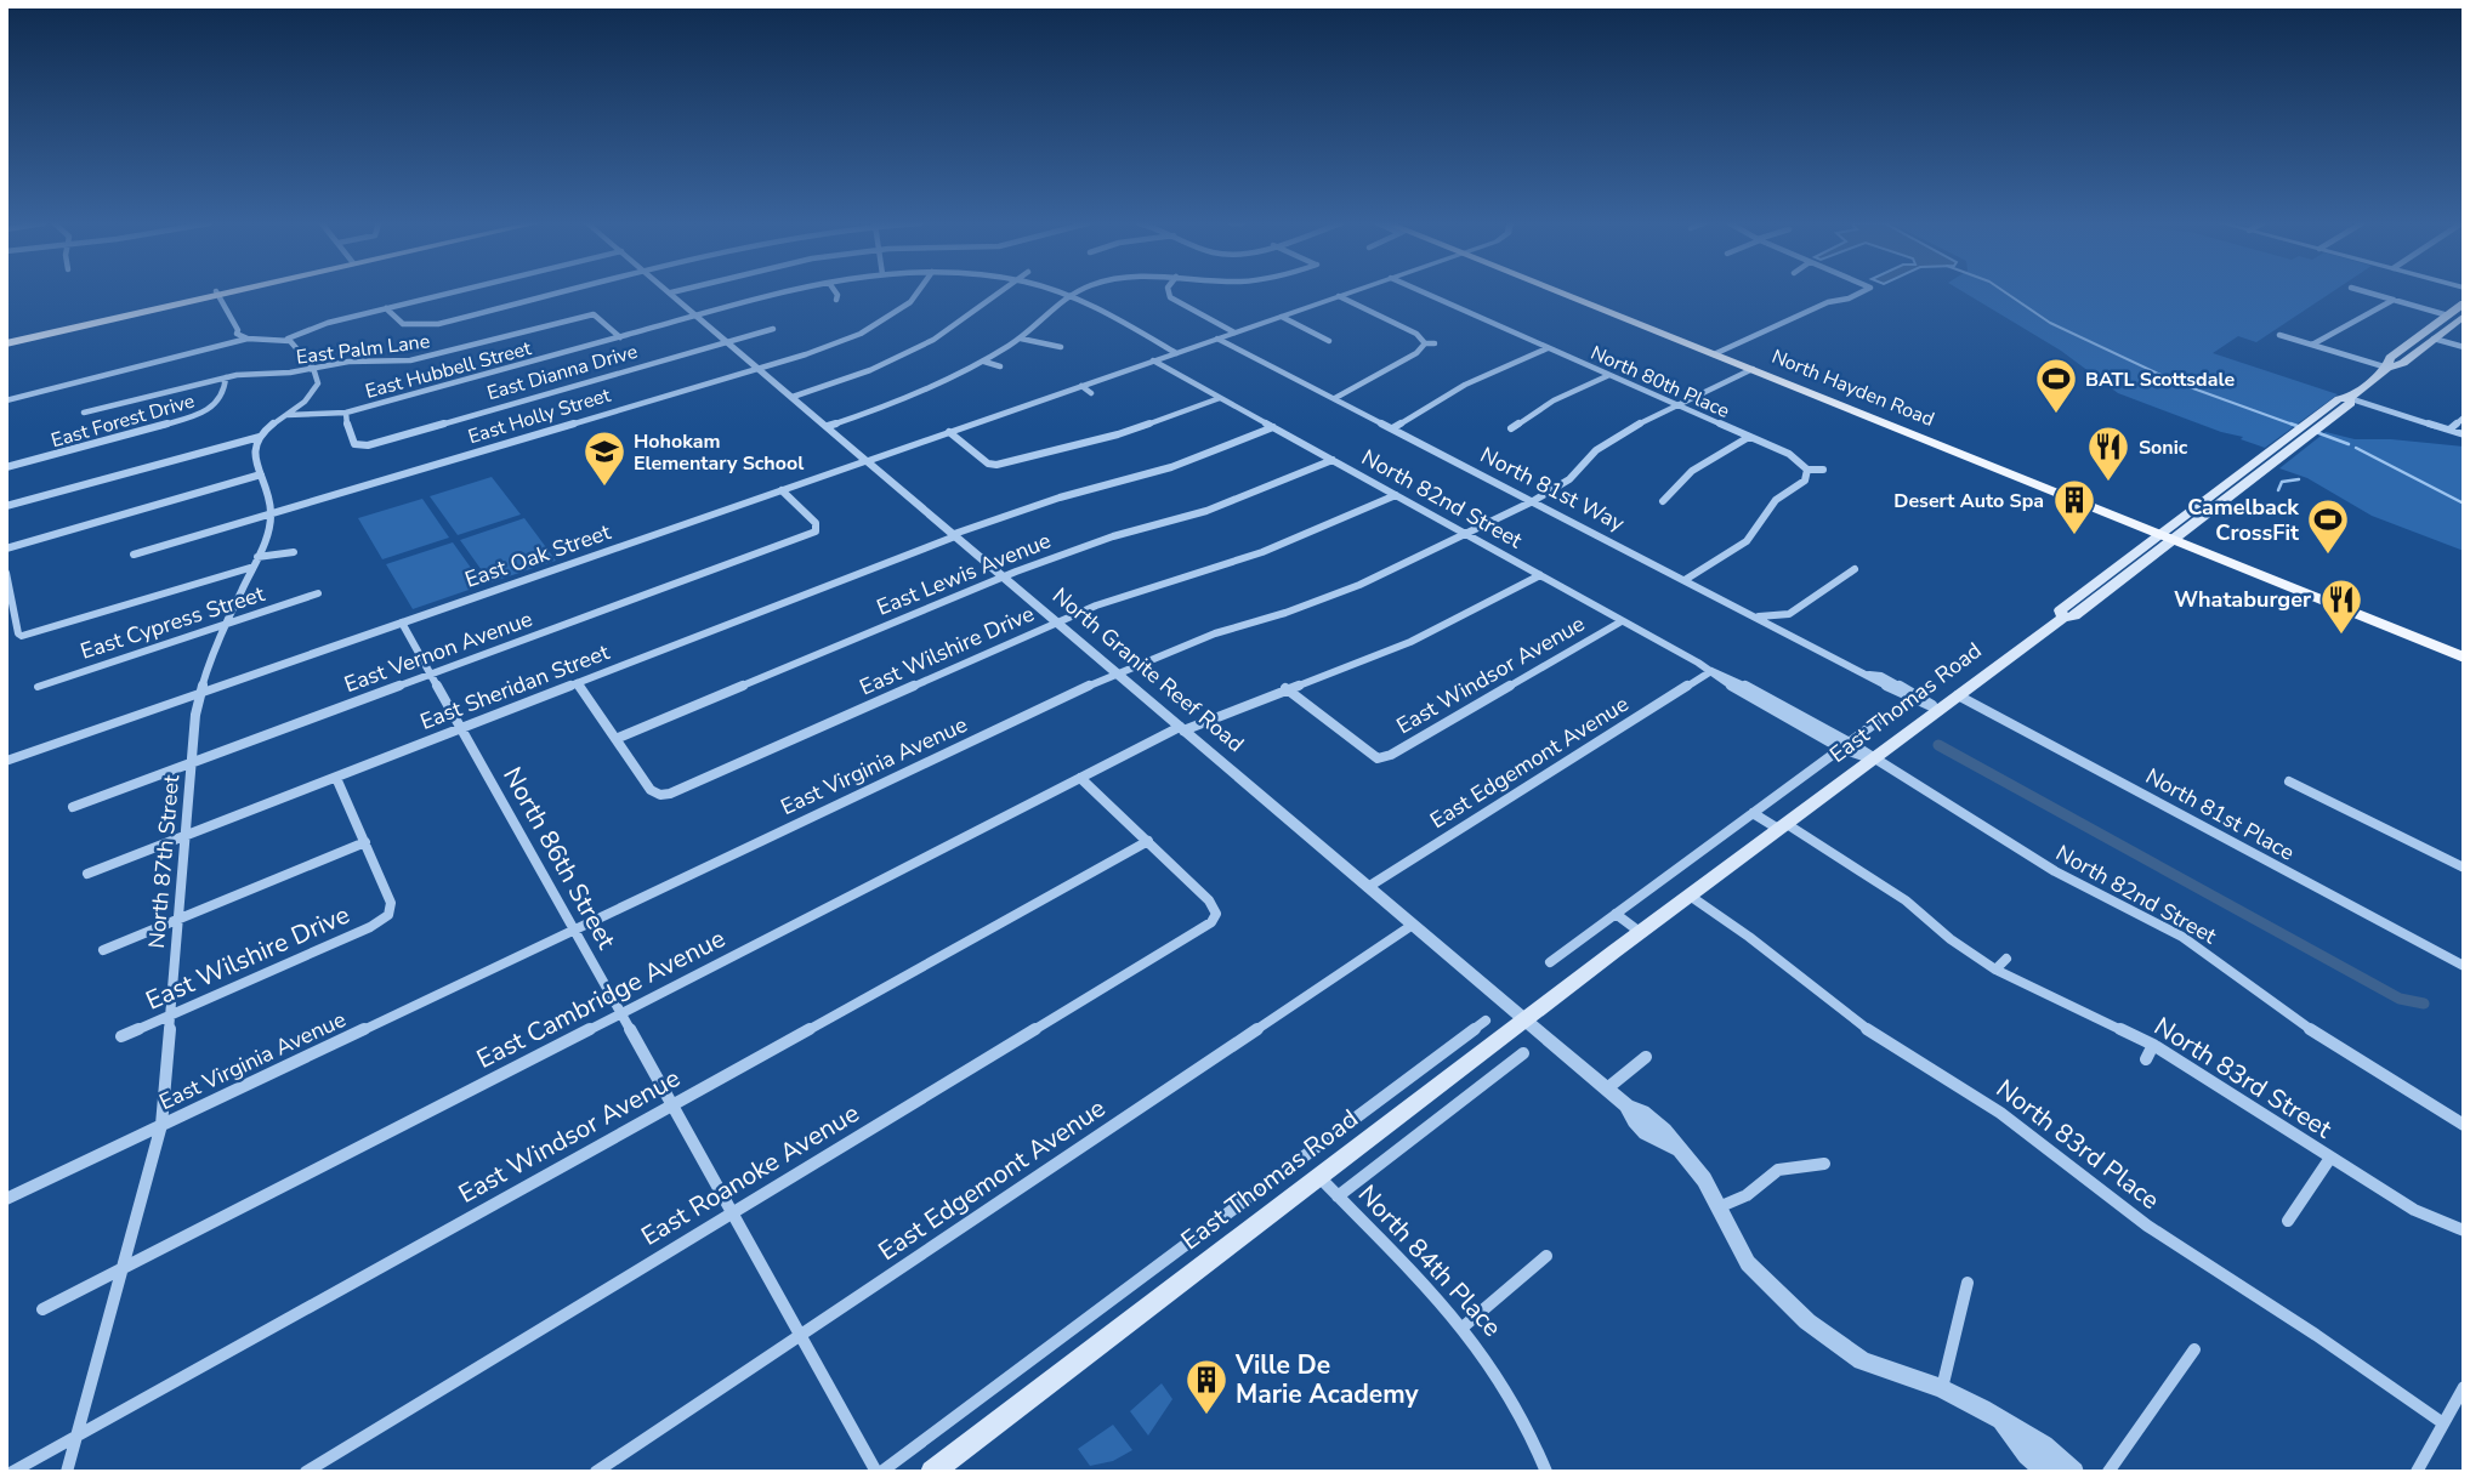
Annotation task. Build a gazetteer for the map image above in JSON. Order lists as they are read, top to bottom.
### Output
{
  "streets": {
    "main road": ["North Hayden Road", "East Thomas Road"],
    "street": [
      "East Palm Lane",
      "East Hubbell Street",
      "East Dianna Drive",
      "North 80th Place",
      "East Holly Street",
      "East Forest Drive",
      "North 81st Way",
      "North 82nd Street",
      "East Oak Street",
      "East Lewis Avenue",
      "East Cypress Street",
      "East Wilshire Drive",
      "East Vernon Avenue",
      "North Granite Reef Road",
      "East Windsor Avenue",
      "East Sheridan Street",
      "East Edgemont Avenue",
      "East Virginia Avenue",
      "North 81st Place",
      "North 86th Street",
      "North 87th Street",
      "East Cambridge Avenue",
      "North 83rd Street",
      "North 83rd Place",
      "East Roanoke Avenue",
      "North 84th Place"
    ]
  },
  "crossings": [
    ["East Palm Lane", "East Hubbell Street"],
    ["East Palm Lane", "East Forest Drive"],
    ["East Hubbell Street", "East Dianna Drive"],
    ["East Hubbell Street", "North Granite Reef Road"],
    ["East Dianna Drive", "North Granite Reef Road"],
    ["North 80th Place", "East Virginia Avenue"],
    ["North Hayden Road", "East Thomas Road"],
    ["North Hayden Road", "East Virginia Avenue"],
    ["East Holly Street", "North Granite Reef Road"],
    ["East Holly Street", "North 87th Street"],
    ["North 81st Way", "East Oak Street"],
    ["North 81st Way", "East Thomas Road"],
    ["North 81st Way", "East Virginia Avenue"],
    ["North 82nd Street", "East Oak Street"],
    ["North 82nd Street", "East Lewis Avenue"],
    ["North 82nd Street", "East Wilshire Drive"],
    ["North 82nd Street", "East Windsor Avenue"],
    ["North 82nd Street", "East Sheridan Street"],
    ["North 82nd Street", "East Thomas Road"],
    ["North 82nd Street", "East Edgemont Avenue"],
    ["North 82nd Street", "East Virginia Avenue"],
    ["North 82nd Street", "East Cambridge Avenue"],
    ["East Oak Street", "East Vernon Avenue"],
    ["East Oak Street", "North Granite Reef Road"],
    ["East Oak Street", "North 86th Street"],
    ["East Oak Street", "North 87th Street"],
    ["East Lewis Avenue", "East Wilshire Drive"],
    ["East Lewis Avenue", "North Granite Reef Road"],
    ["East Cypress Street", "North 87th Street"],
    ["East Wilshire Drive", "North Granite Reef Road"],
    ["East Wilshire Drive", "North 87th Street"],
    ["East Vernon Avenue", "North 86th Street"],
    ["East Vernon Avenue", "North 87th Street"],
    ["North Granite Reef Road", "East Sheridan Street"],
    ["North Granite Reef Road", "East Thomas Road"],
    ["North Granite Reef Road", "East Edgemont Avenue"],
    ["North Granite Reef Road", "East Virginia Avenue"],
    ["North Granite Reef Road", "East Cambridge Avenue"],
    ["East Windsor Avenue", "North 86th Street"],
    ["East Windsor Avenue", "North 87th Street"],
    ["East Windsor Avenue", "East Cambridge Avenue"],
    ["East Windsor Avenue", "East Roanoke Avenue"],
    ["East Sheridan Street", "North 86th Street"],
    ["East Sheridan Street", "North 87th Street"],
    ["East Thomas Road", "North 81st Place"],
    ["East Thomas Road", "North 86th Street"],
    ["East Thomas Road", "North 83rd Street"],
    ["East Thomas Road", "North 83rd Place"],
    ["East Thomas Road", "North 84th Place"],
    ["East Edgemont Avenue", "North 86th Street"],
    ["East Virginia Avenue", "North 86th Street"],
    ["East Virginia Avenue", "North 87th Street"],
    ["North 86th Street", "East Cambridge Avenue"],
    ["North 86th Street", "East Roanoke Avenue"],
    ["North 87th Street", "East Cambridge Avenue"]
  ],
  "places": {
    "sports": ["BATL Scottsdale", "Camelback CrossFit"],
    "restaurant": ["Sonic", "Whataburger"],
    "school or university": ["Hohokam Elementary School"],
    "building": ["Desert Auto Spa", "Ville De Marie Academy"]
  }
}
